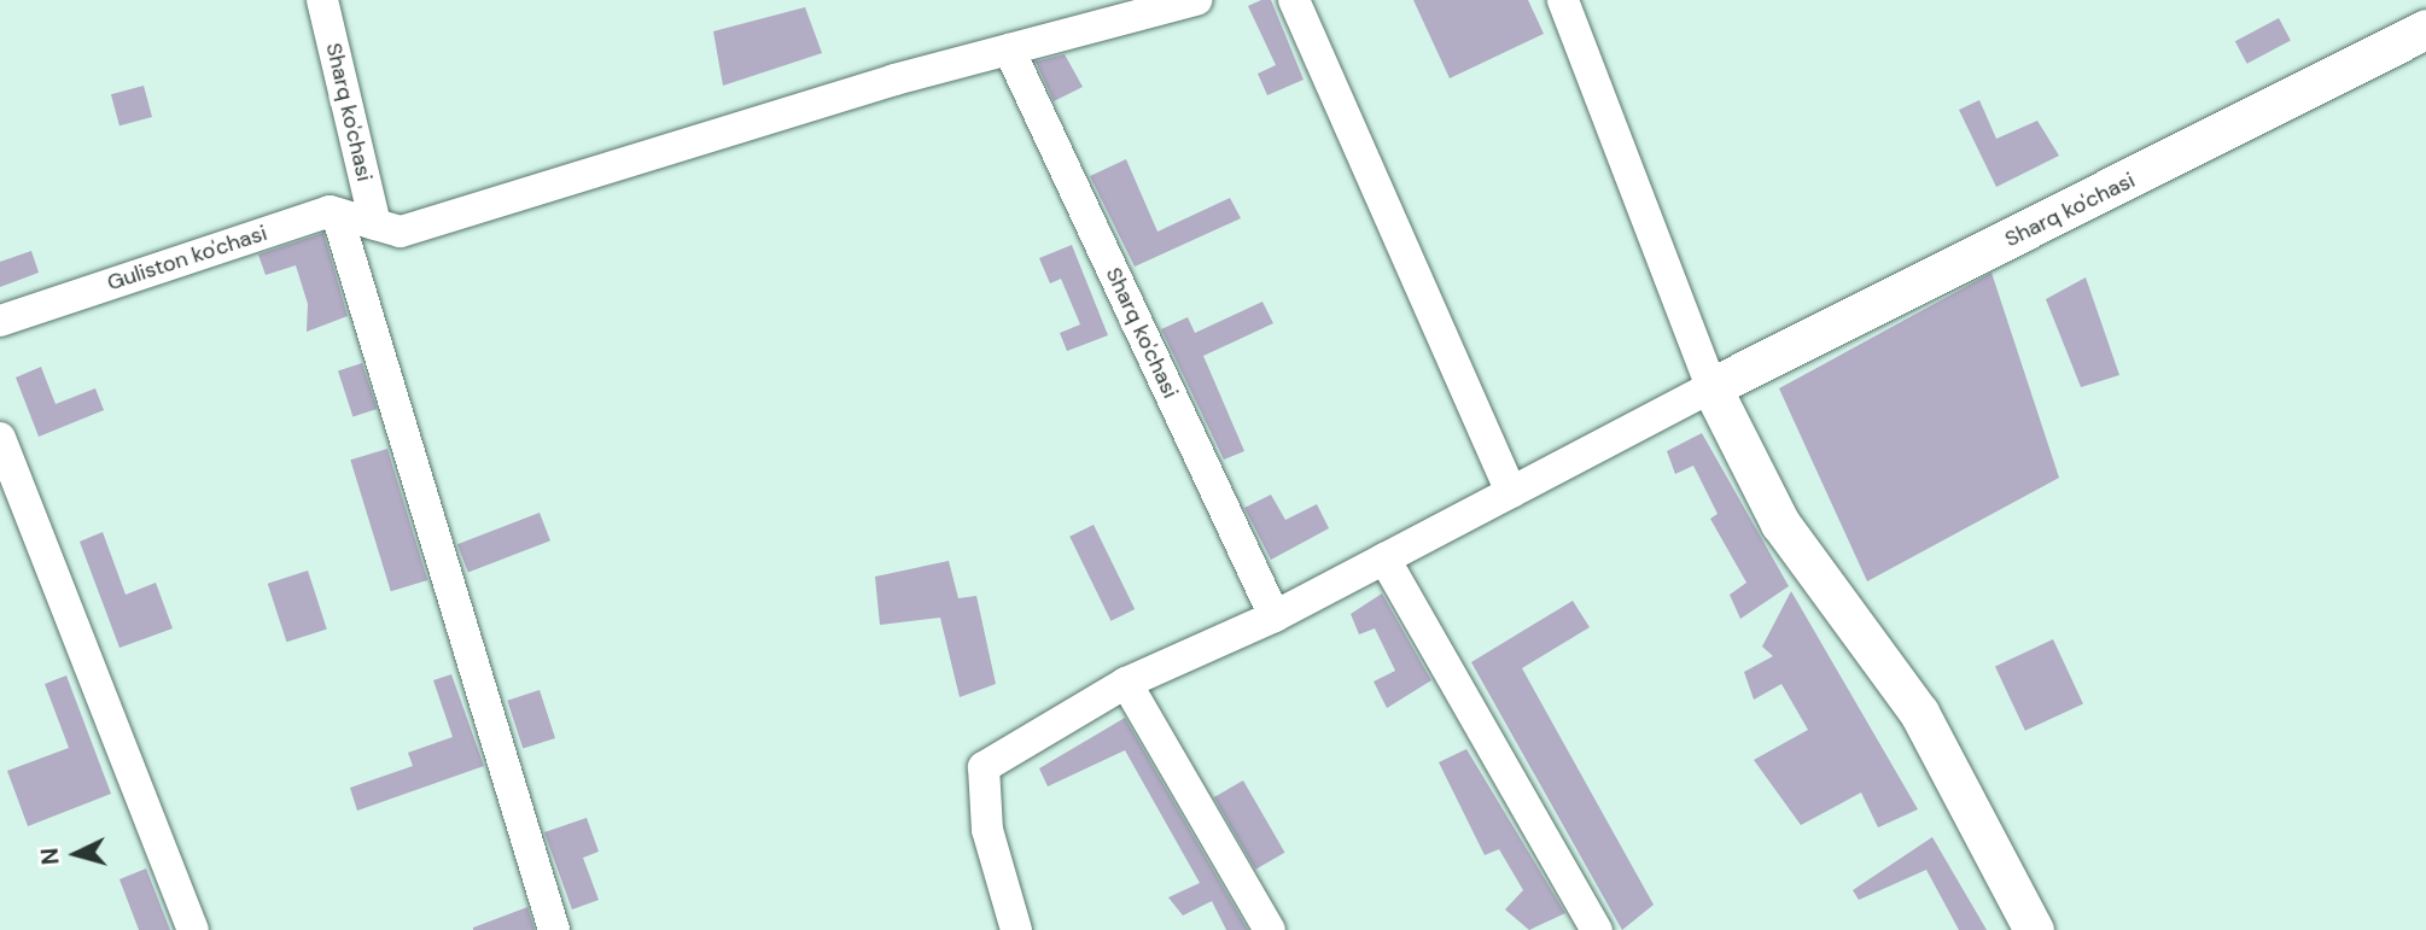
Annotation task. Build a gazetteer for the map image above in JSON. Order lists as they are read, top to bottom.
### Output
{
  "streets": {
    "main road": ["Sharq ko'chasi"],
    "street": ["Guliston ko'chasi"]
  },
  "north": "left"
}
